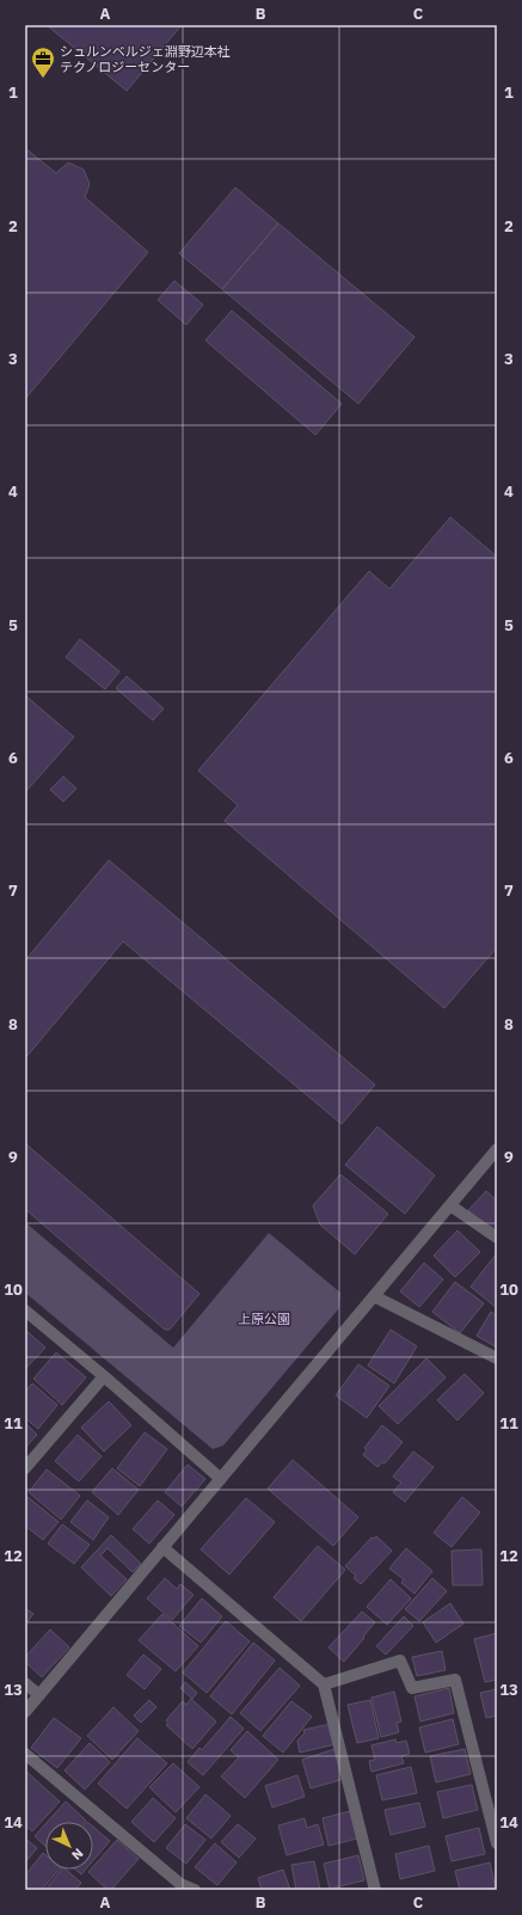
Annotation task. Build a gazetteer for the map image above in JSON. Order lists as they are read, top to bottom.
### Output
{
  "parks": ["上原公園"],
  "places": {
    "office": ["シュルンベルジェ淵野辺本社 テクノロジーセンター"]
  },
  "north": "bottom right",
  "grid": {
    "columns": ["A", "B", "C"],
    "rows": [
      "1",
      "2",
      "3",
      "4",
      "5",
      "6",
      "7",
      "8",
      "9",
      "10",
      "11",
      "12",
      "13",
      "14"
    ]
  }
}
